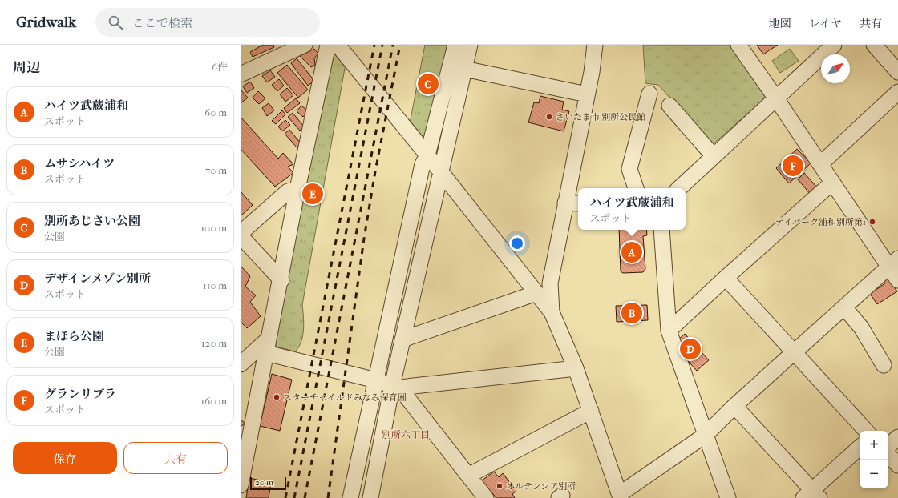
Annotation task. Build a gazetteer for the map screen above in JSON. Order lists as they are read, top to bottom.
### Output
{
  "districts": ["別所六丁目"],
  "places": [
    "さいたま市 別所公民館",
    "デイパーク浦和別所第1",
    "スターチャイルドみなみ保育園",
    "オルテンシア別所"
  ],
  "scale_bar": "20 m",
  "north": "top right",
  "page": {
    "header": "Gridwalk",
    "search": "ここで検索",
    "nav": ["地図", "レイヤ", "共有"],
    "heading": ["周辺", "6件"],
    "pins": [
      "C",
      "F",
      "E",
      "A",
      "B",
      "D"
    ],
    "list": [
      {
        "mark": "A",
        "name": "ハイツ武蔵浦和",
        "note": "スポット",
        "value": "60 m"
      },
      {
        "mark": "B",
        "name": "ムサシハイツ",
        "note": "スポット",
        "value": "70 m"
      },
      {
        "mark": "C",
        "name": "別所あじさい公園",
        "note": "公園",
        "value": "100 m"
      },
      {
        "mark": "D",
        "name": "デザインメゾン別所",
        "note": "スポット",
        "value": "110 m"
      },
      {
        "mark": "E",
        "name": "まほら公園",
        "note": "公園",
        "value": "120 m"
      },
      {
        "mark": "F",
        "name": "グランリブラ",
        "note": "スポット",
        "value": "160 m"
      }
    ],
    "popup": ["ハイツ武蔵浦和", "スポット"],
    "map_buttons": ["+", "−"],
    "buttons": ["保存", "共有"],
    "scale": "20 m"
  }
}
